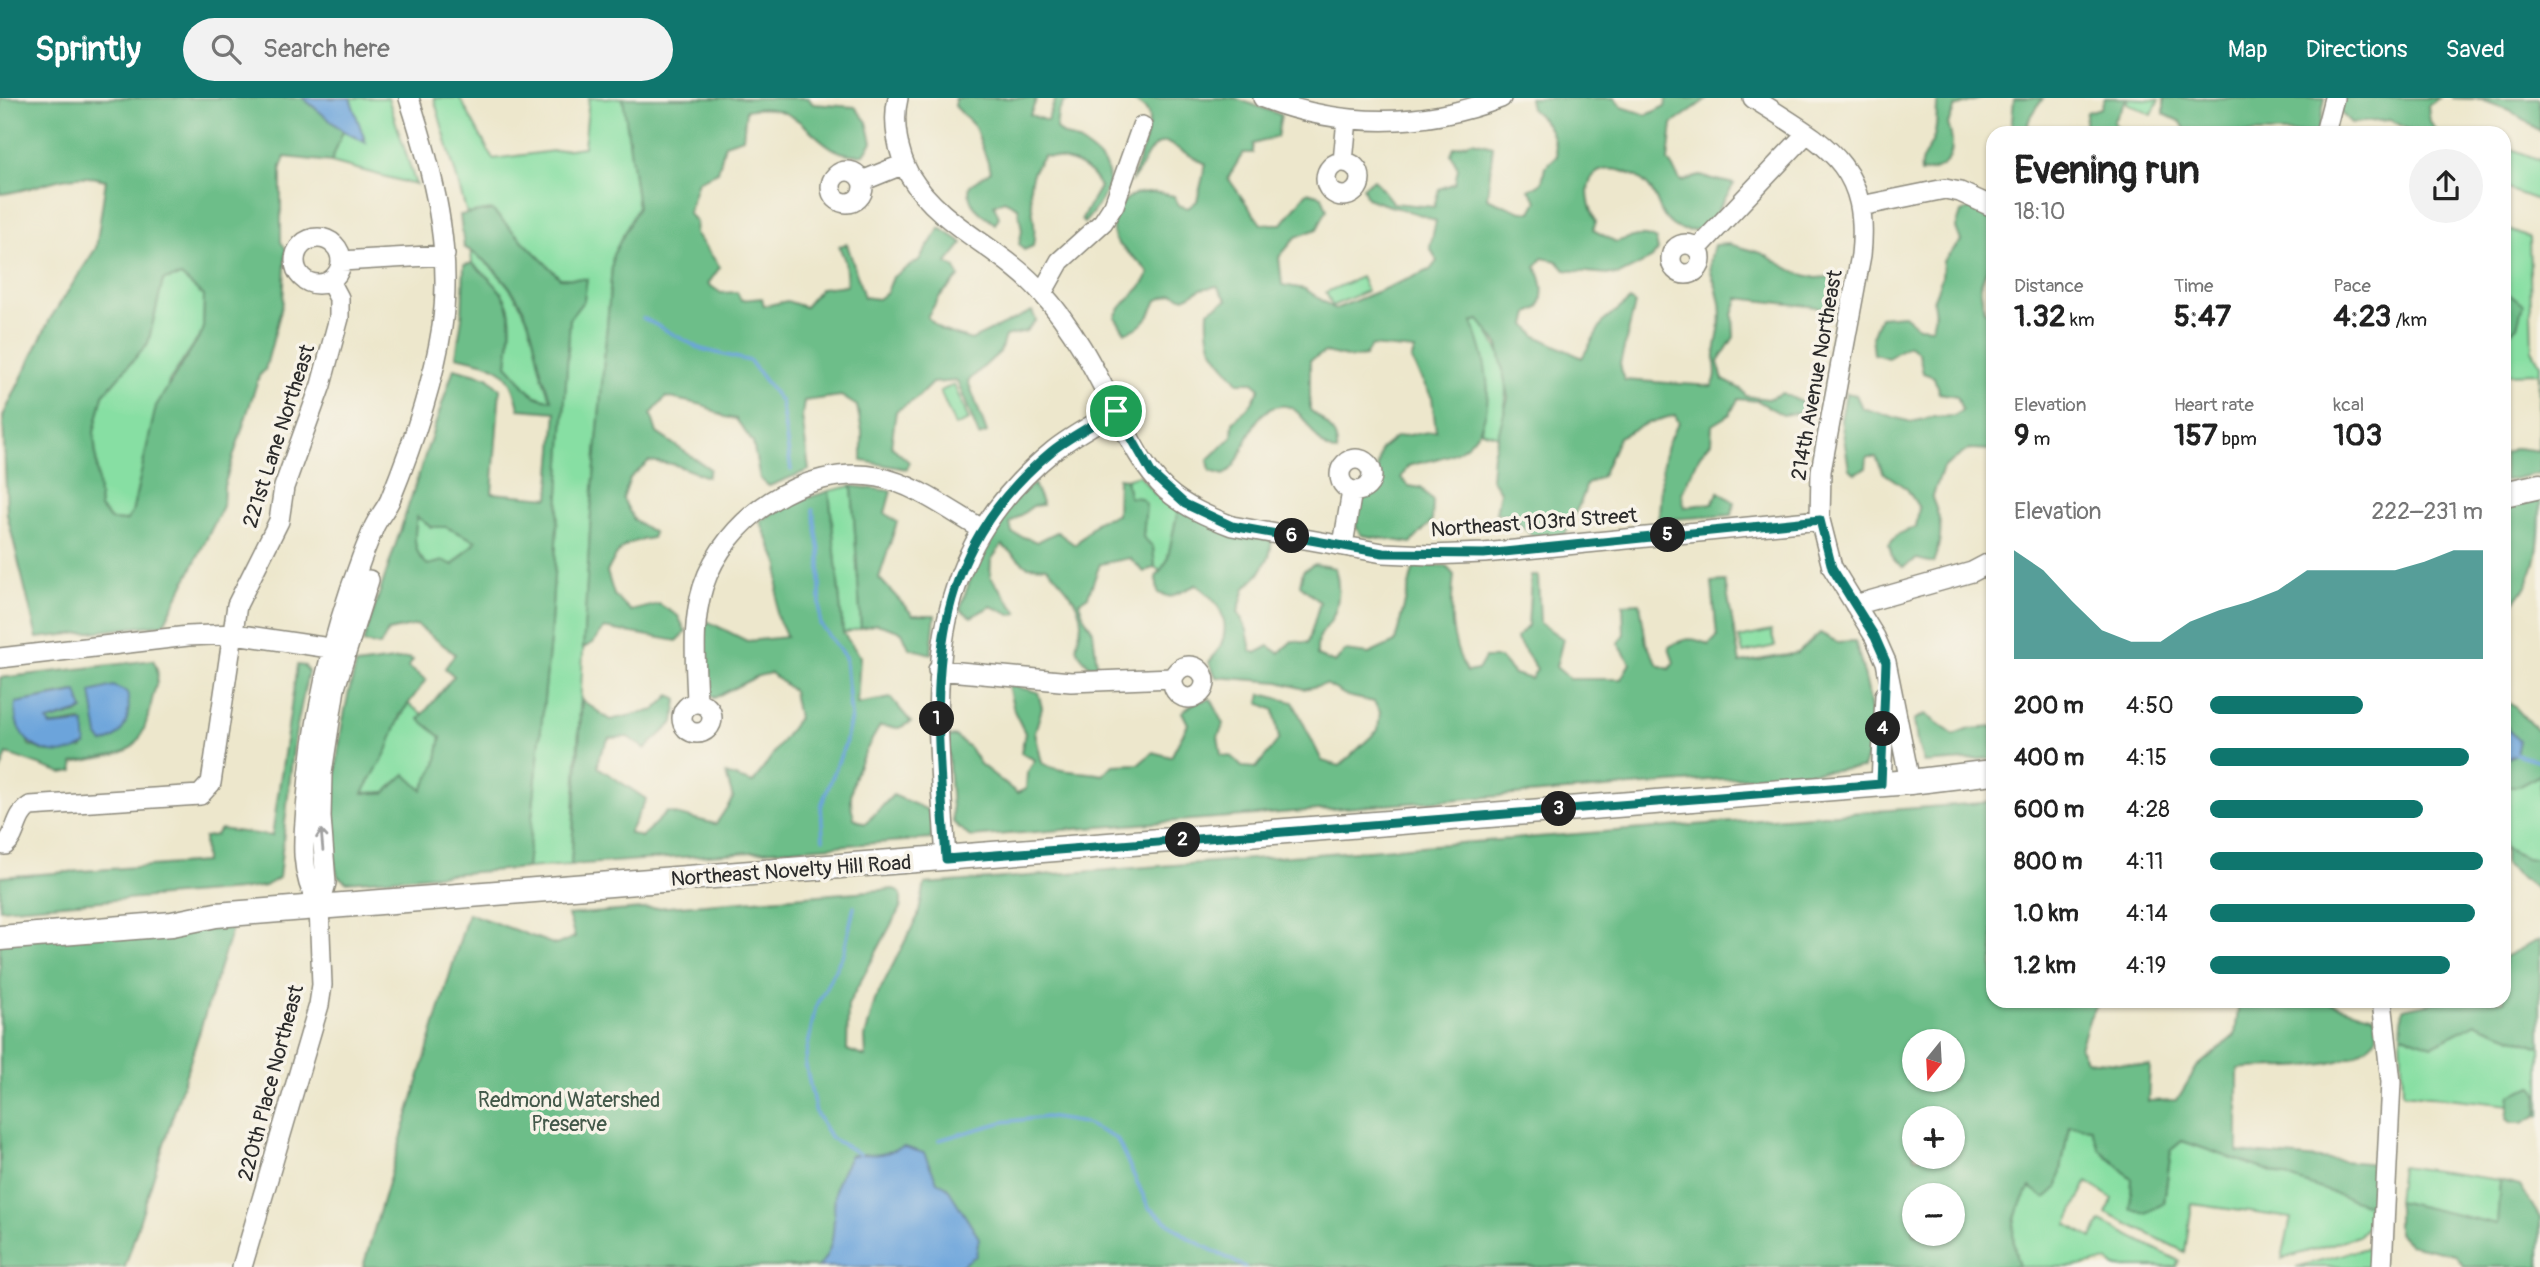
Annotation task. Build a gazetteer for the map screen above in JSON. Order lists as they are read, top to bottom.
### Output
{
  "streets": {
    "main road": ["Northeast Novelty Hill Road"],
    "street": [
      "214th Avenue Northeast",
      "221st Lane Northeast",
      "Northeast 103rd Street",
      "220th Place Northeast"
    ]
  },
  "crossings": [
    ["214th Avenue Northeast", "Northeast 103rd Street"],
    ["214th Avenue Northeast", "Northeast Novelty Hill Road"],
    ["Northeast Novelty Hill Road", "220th Place Northeast"]
  ],
  "parks": ["Redmond Watershed Preserve"],
  "north": "bottom",
  "page": {
    "header": "Sprintly",
    "search": "Search here",
    "nav": ["Map", "Directions", "Saved"],
    "heading": ["Evening run", "18:10"],
    "stats": [
      ["Distance", "1.32 km"],
      ["Time", "5:47"],
      ["Pace", "4:23 /km"],
      ["Elevation", "9 m"],
      ["Heart rate", "157 bpm"],
      ["kcal", "103"]
    ],
    "chart": ["Elevation", "222–231 m"],
    "pins": [
      "5",
      "6",
      "1",
      "4",
      "3",
      "2"
    ],
    "list": [
      {
        "name": "200 m",
        "note": "4:50"
      },
      {
        "name": "400 m",
        "note": "4:15"
      },
      {
        "name": "600 m",
        "note": "4:28"
      },
      {
        "name": "800 m",
        "note": "4:11"
      },
      {
        "name": "1.0 km",
        "note": "4:14"
      },
      {
        "name": "1.2 km",
        "note": "4:19"
      }
    ],
    "map_buttons": ["+", "−"]
  }
}
